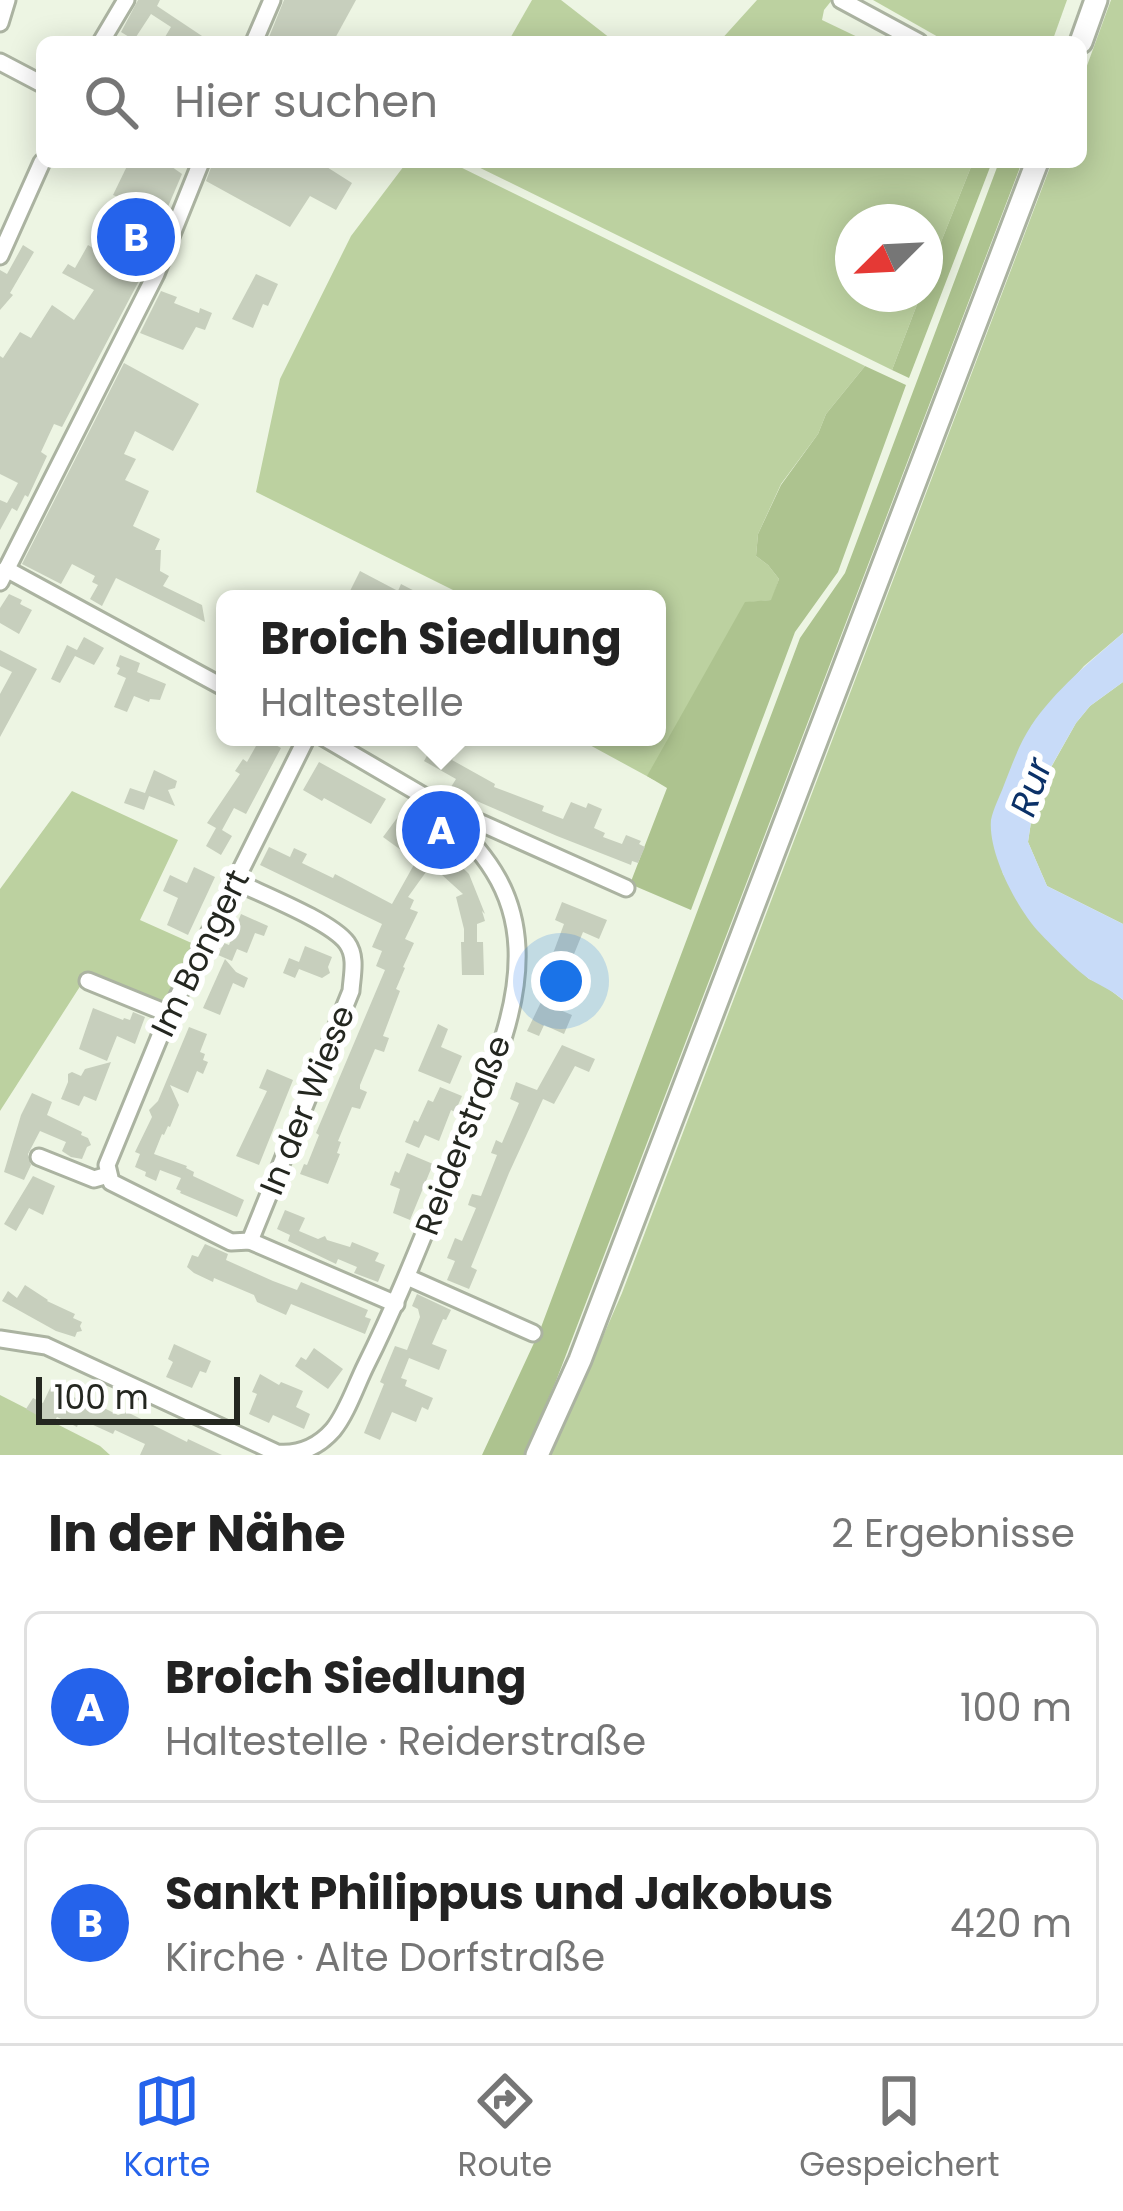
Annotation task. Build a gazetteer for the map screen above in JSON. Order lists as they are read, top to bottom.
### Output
{
  "streets": {
    "street": ["Im Bongert", "In der Wiese", "Reiderstraße"]
  },
  "crossings": [
    ["Im Bongert", "In der Wiese"]
  ],
  "water": ["Rur"],
  "scale_bar": "100 m",
  "north": "bottom left",
  "page": {
    "search": "Hier suchen",
    "pins": ["B", "A"],
    "popup": ["Broich Siedlung", "Haltestelle"],
    "scale": "100 m",
    "heading": ["In der Nähe", "2 Ergebnisse"],
    "list": [
      {
        "mark": "A",
        "name": "Broich Siedlung",
        "note": "Haltestelle · Reiderstraße",
        "value": "100 m"
      },
      {
        "mark": "B",
        "name": "Sankt Philippus und Jakobus",
        "note": "Kirche · Alte Dorfstraße",
        "value": "420 m"
      }
    ],
    "nav": ["Karte", "Route", "Gespeichert"]
  }
}
